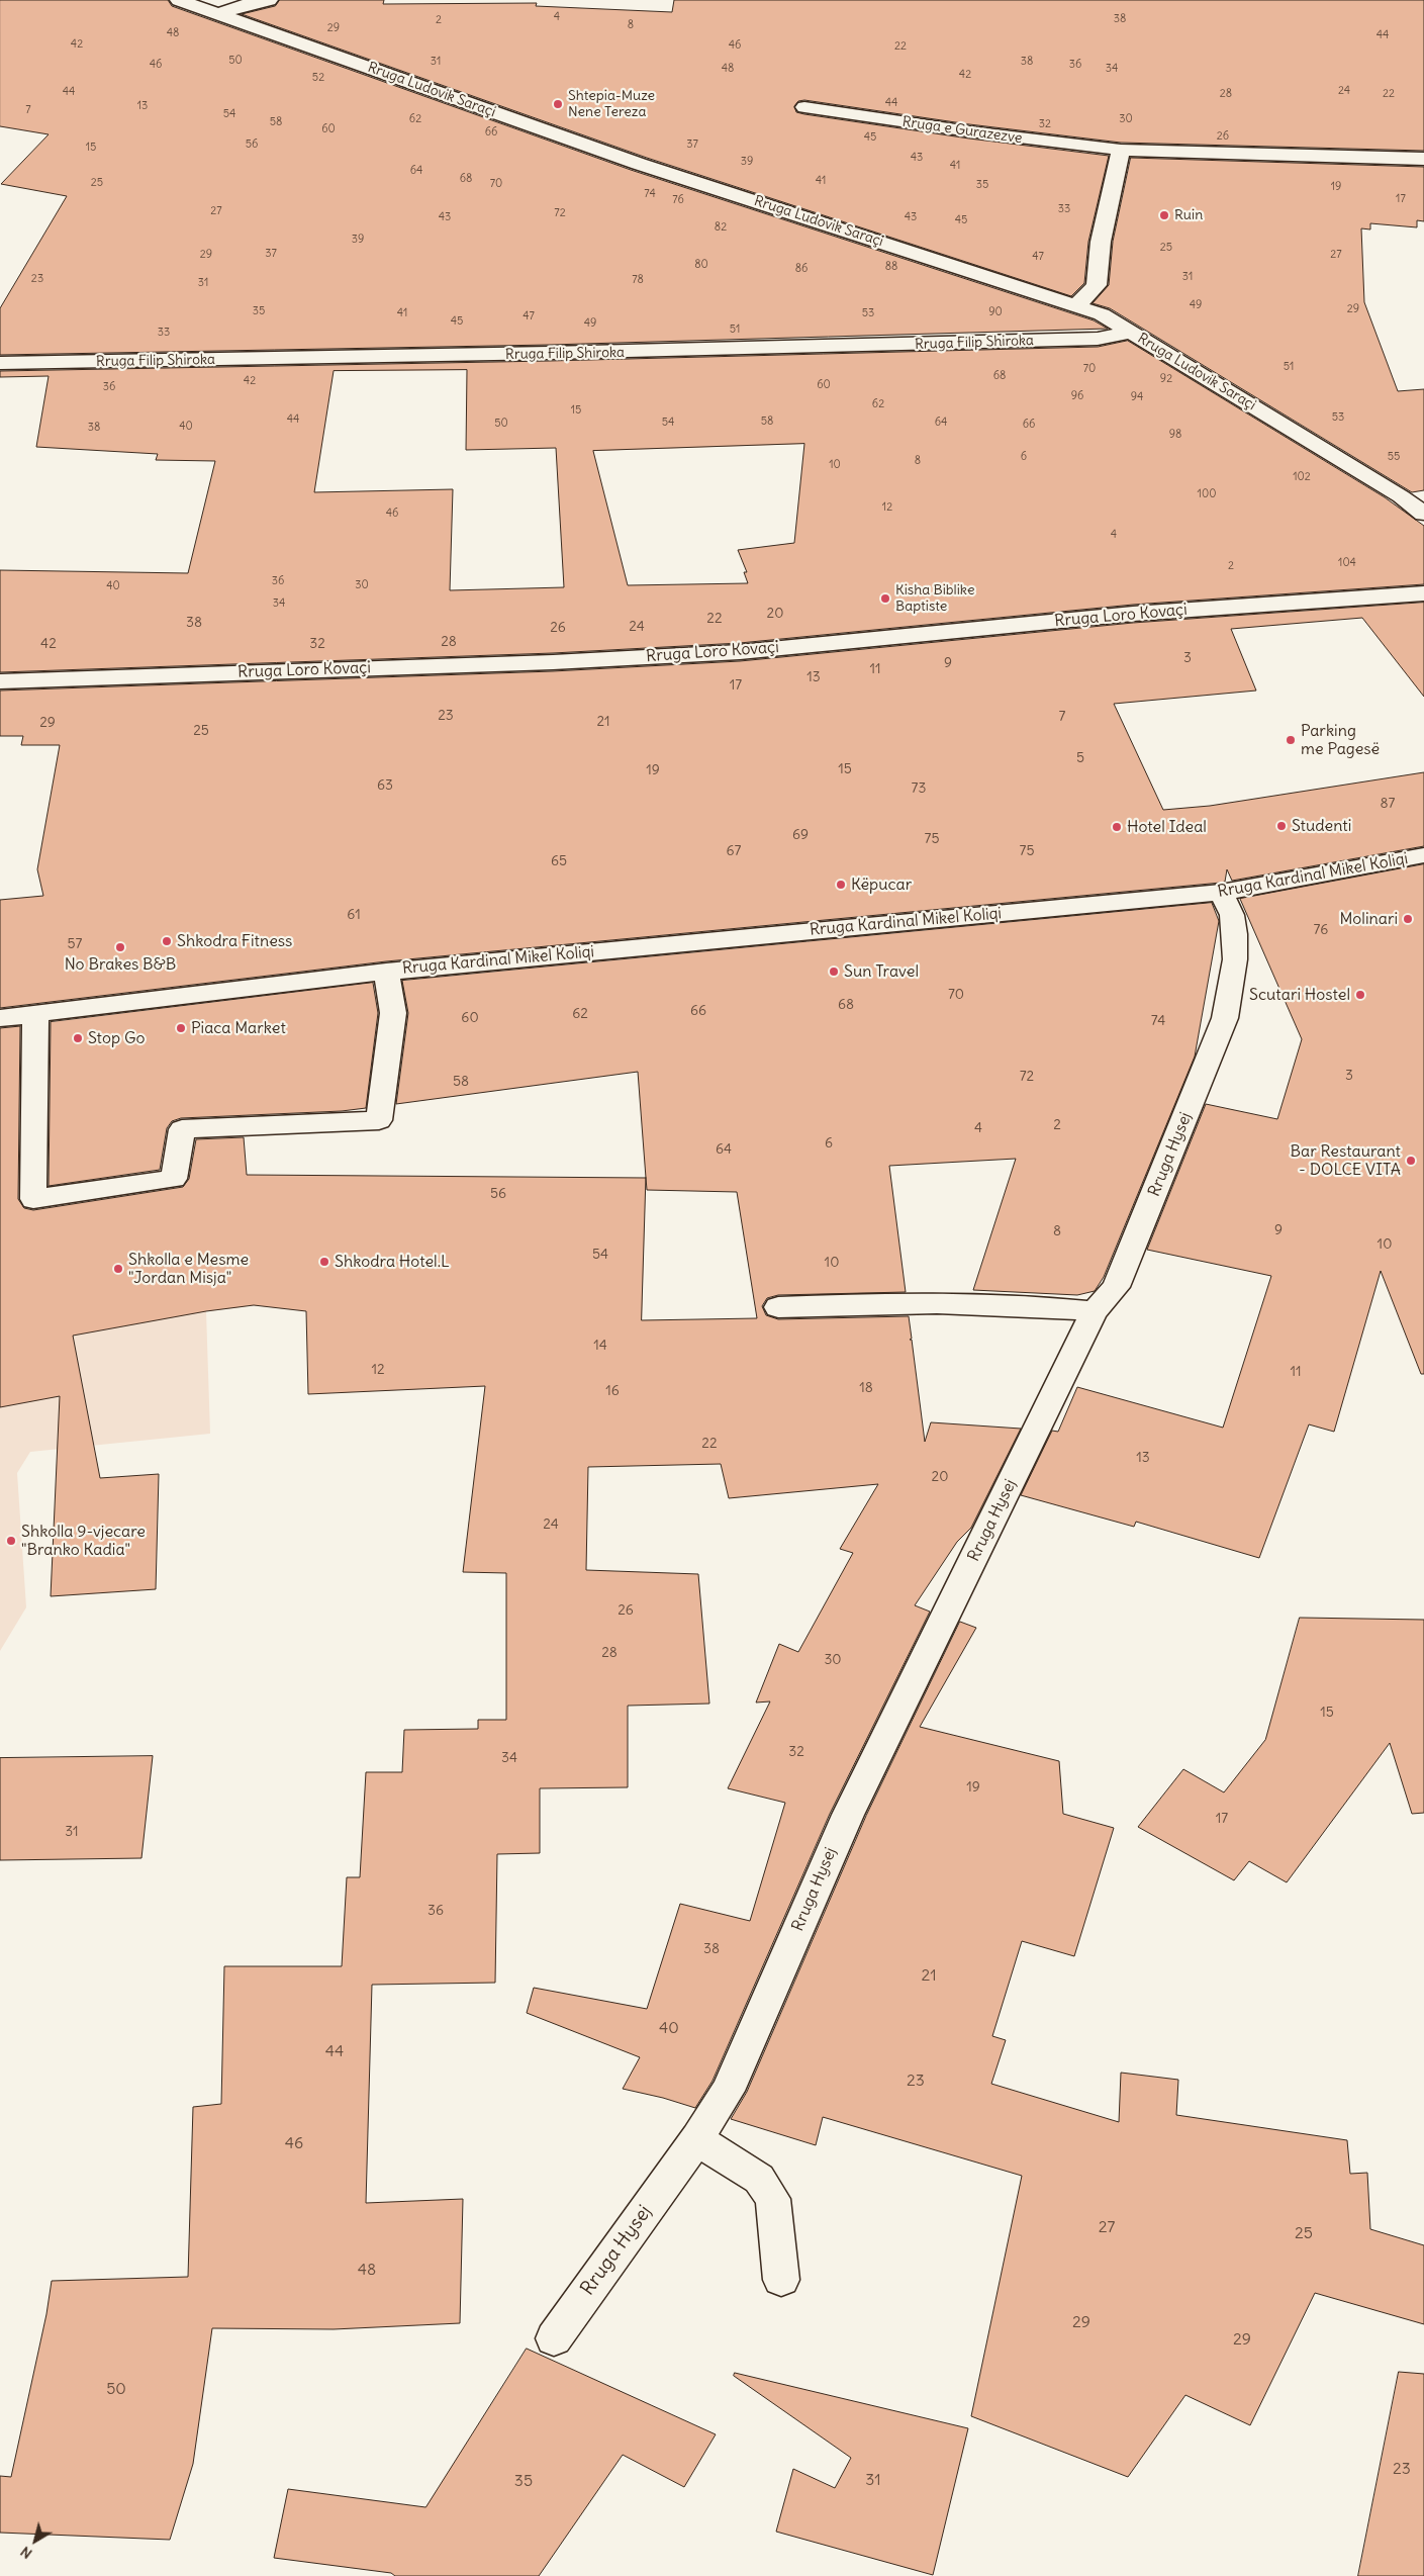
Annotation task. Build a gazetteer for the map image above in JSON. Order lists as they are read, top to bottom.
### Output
{
  "streets": {
    "street": [
      "Rruga Ludovik Saraçi",
      "Rruga e Gurazezve",
      "Rruga Filip Shiroka",
      "Rruga Loro Kovaçi",
      "Rruga Kardinal Mikel Koliqi",
      "Rruga Hysej"
    ]
  },
  "crossings": [
    ["Rruga Ludovik Saraçi", "Rruga Filip Shiroka"],
    ["Rruga Kardinal Mikel Koliqi", "Rruga Hysej"]
  ],
  "places": [
    "Shtepia-Muze Nene Tereza",
    "Ruin",
    "Kisha Biblike Baptiste",
    "Parking me Pagesë",
    "Studenti",
    "Hotel Ideal",
    "Këpucar",
    "Molinari",
    "Shkodra Fitness",
    "No Brakes B&B",
    "Sun Travel",
    "Scutari Hostel",
    "Piaca Market",
    "Stop Go",
    "Bar Restaurant - DOLCE VITA",
    "Shkodra Hotel.L",
    "Shkolla e Mesme \"Jordan Misja\"",
    "Shkolla 9-vjecare \"Branko Kadia\""
  ],
  "house_numbers": [
    "4",
    "38",
    "2",
    "8",
    "29",
    "48",
    "44",
    "42",
    "46",
    "22",
    "50",
    "31",
    "38",
    "46",
    "36",
    "48",
    "34",
    "42",
    "52",
    "24",
    "44",
    "28",
    "22",
    "44",
    "13",
    "7",
    "54",
    "62",
    "30",
    "58",
    "32",
    "60",
    "66",
    "26",
    "45",
    "56",
    "37",
    "15",
    "43",
    "39",
    "41",
    "64",
    "68",
    "41",
    "25",
    "70",
    "35",
    "19",
    "74",
    "17",
    "76",
    "33",
    "27",
    "72",
    "43",
    "43",
    "45",
    "82",
    "39",
    "25",
    "37",
    "29",
    "27",
    "47",
    "80",
    "88",
    "86",
    "31",
    "23",
    "78",
    "31",
    "49",
    "29",
    "35",
    "90",
    "41",
    "53",
    "47",
    "45",
    "49",
    "51",
    "33",
    "51",
    "70",
    "68",
    "92",
    "42",
    "60",
    "36",
    "96",
    "94",
    "62",
    "15",
    "53",
    "44",
    "58",
    "54",
    "64",
    "50",
    "66",
    "40",
    "38",
    "98",
    "6",
    "55",
    "8",
    "10",
    "102",
    "100",
    "12",
    "46",
    "4",
    "104",
    "2",
    "36",
    "30",
    "40",
    "34",
    "20",
    "22",
    "38",
    "24",
    "26",
    "28",
    "42",
    "32",
    "3",
    "9",
    "11",
    "13",
    "17",
    "23",
    "7",
    "21",
    "29",
    "25",
    "5",
    "15",
    "19",
    "63",
    "73",
    "87",
    "69",
    "75",
    "67",
    "75",
    "65",
    "61",
    "76",
    "57",
    "70",
    "68",
    "66",
    "62",
    "60",
    "74",
    "3",
    "72",
    "58",
    "2",
    "4",
    "6",
    "64",
    "56",
    "9",
    "8",
    "10",
    "54",
    "10",
    "14",
    "12",
    "11",
    "18",
    "16",
    "22",
    "13",
    "20",
    "24",
    "26",
    "28",
    "30",
    "15",
    "32",
    "34",
    "19",
    "17",
    "31",
    "36",
    "38",
    "21",
    "40",
    "44",
    "23",
    "46",
    "27",
    "25",
    "48",
    "29",
    "29",
    "50",
    "23",
    "31",
    "35"
  ],
  "north": "bottom left"
}
